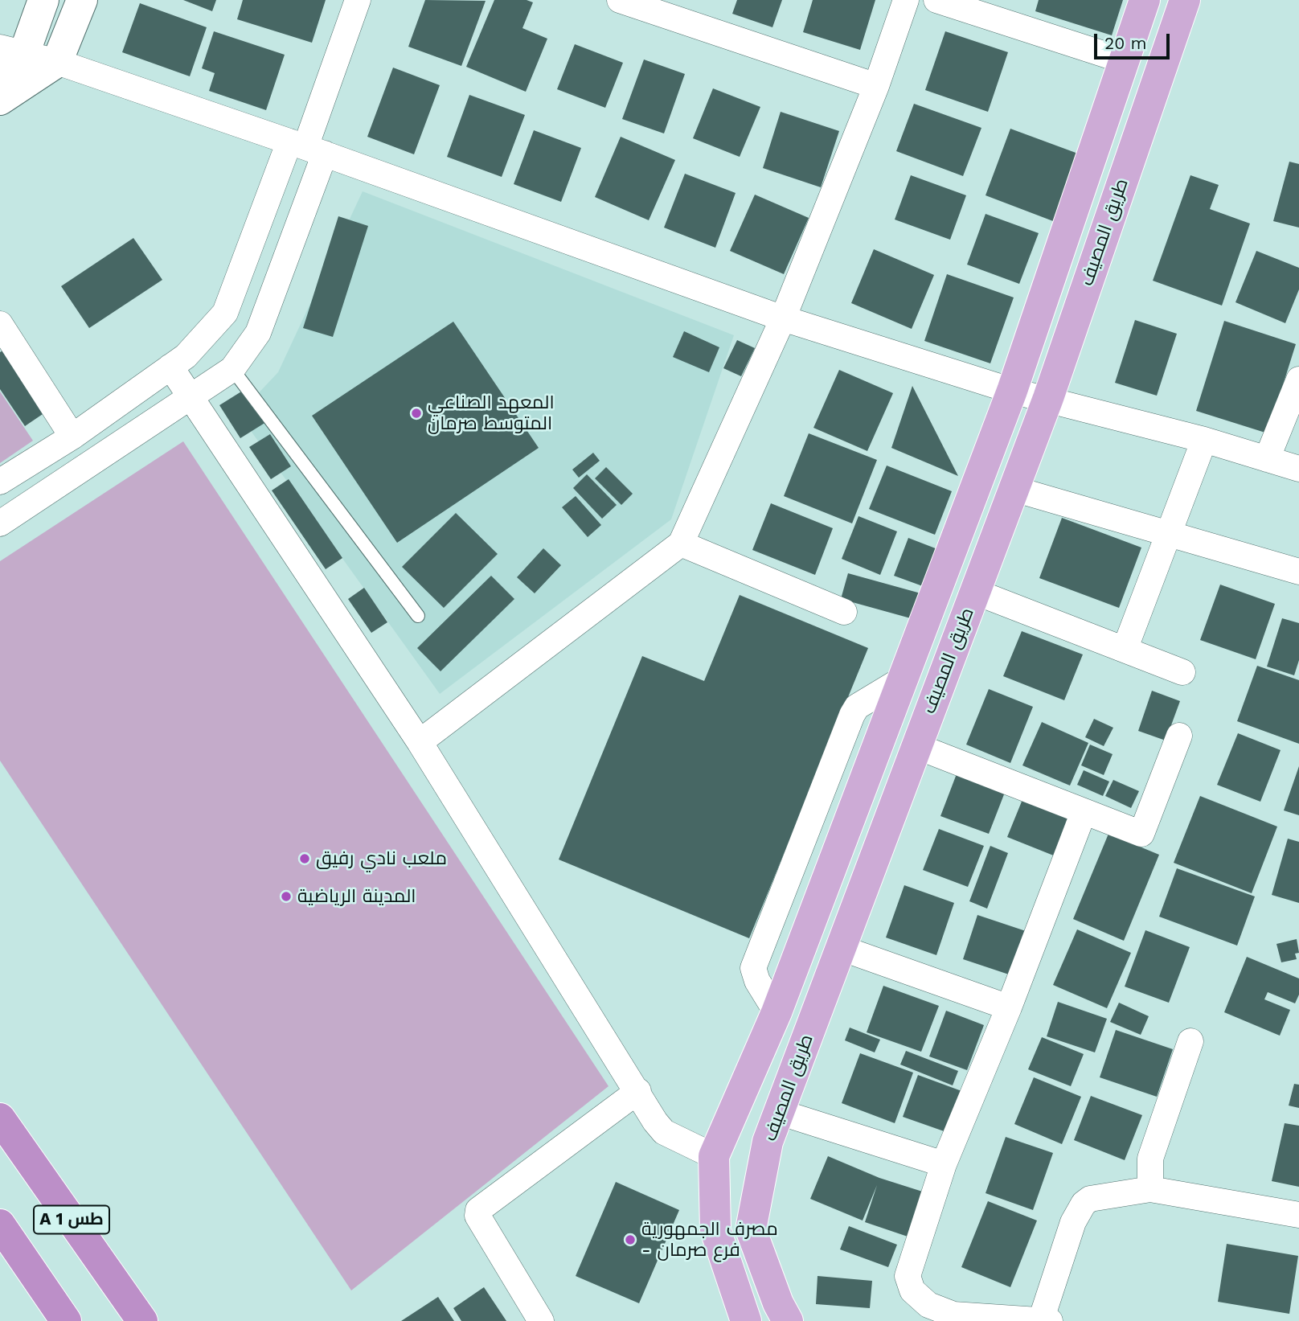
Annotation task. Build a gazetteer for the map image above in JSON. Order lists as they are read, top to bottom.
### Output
{
  "streets": {
    "highway": ["A 1 طس"],
    "main road": ["طريق المصيف"]
  },
  "places": [
    "المعهد الصناعي المتوسط صرمان",
    "ملعب نادي رفيق",
    "المدينة الرياضية",
    "مصرف الجمهورية - فرع صرمان"
  ],
  "scale_bar": "20 m"
}
